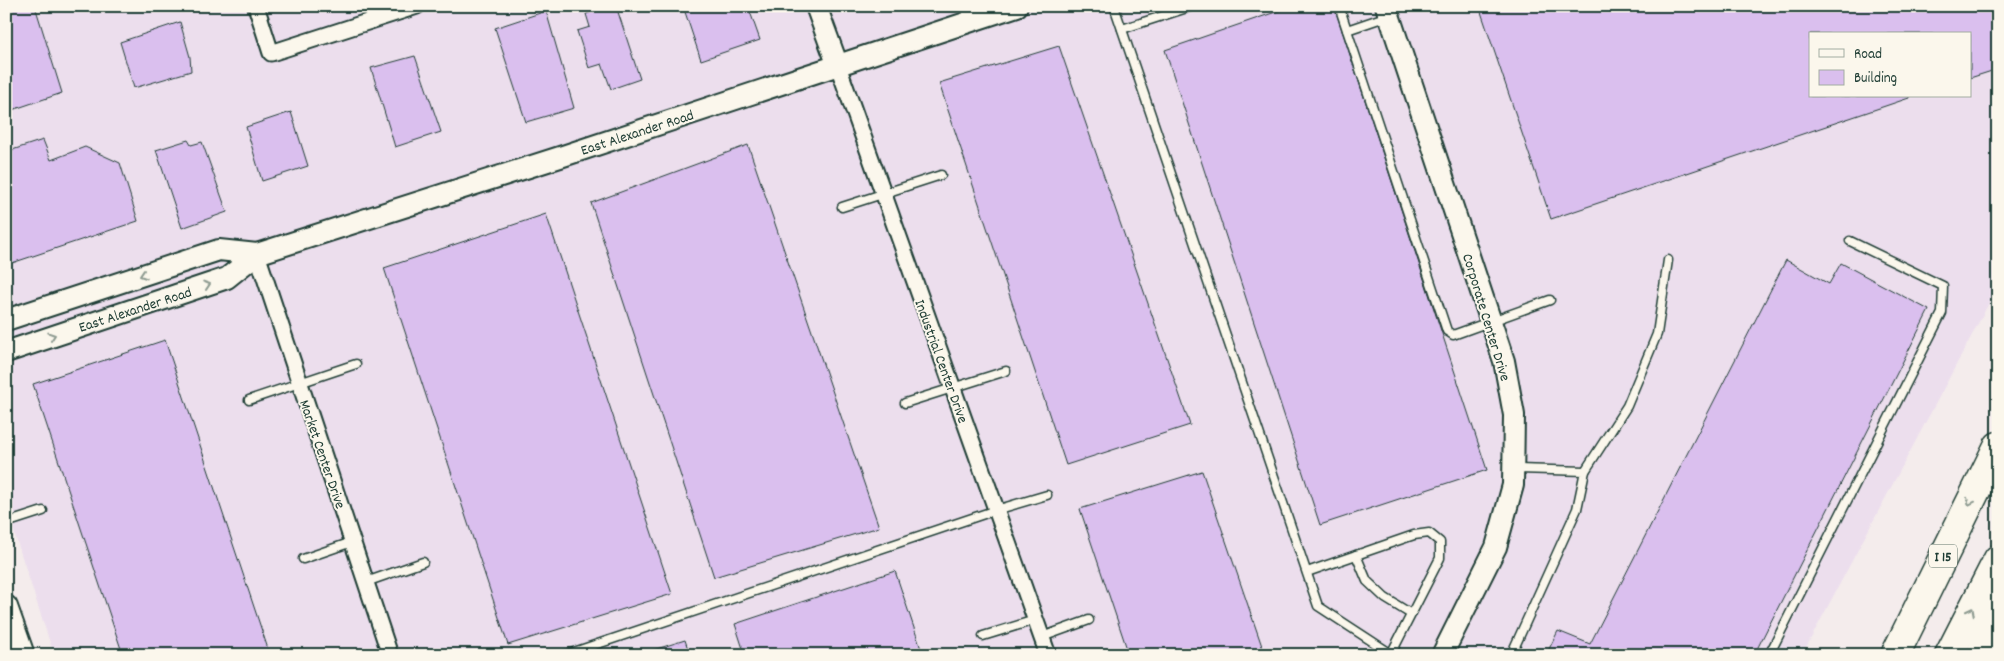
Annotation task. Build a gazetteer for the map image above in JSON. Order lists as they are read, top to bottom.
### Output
{
  "streets": {
    "highway": ["I 15"],
    "street": [
      "East Alexander Road",
      "Corporate Center Drive",
      "Industrial Center Drive",
      "Market Center Drive"
    ]
  },
  "crossings": [
    ["East Alexander Road", "Industrial Center Drive"],
    ["East Alexander Road", "Market Center Drive"]
  ],
  "legend": ["Road", "Building"]
}
